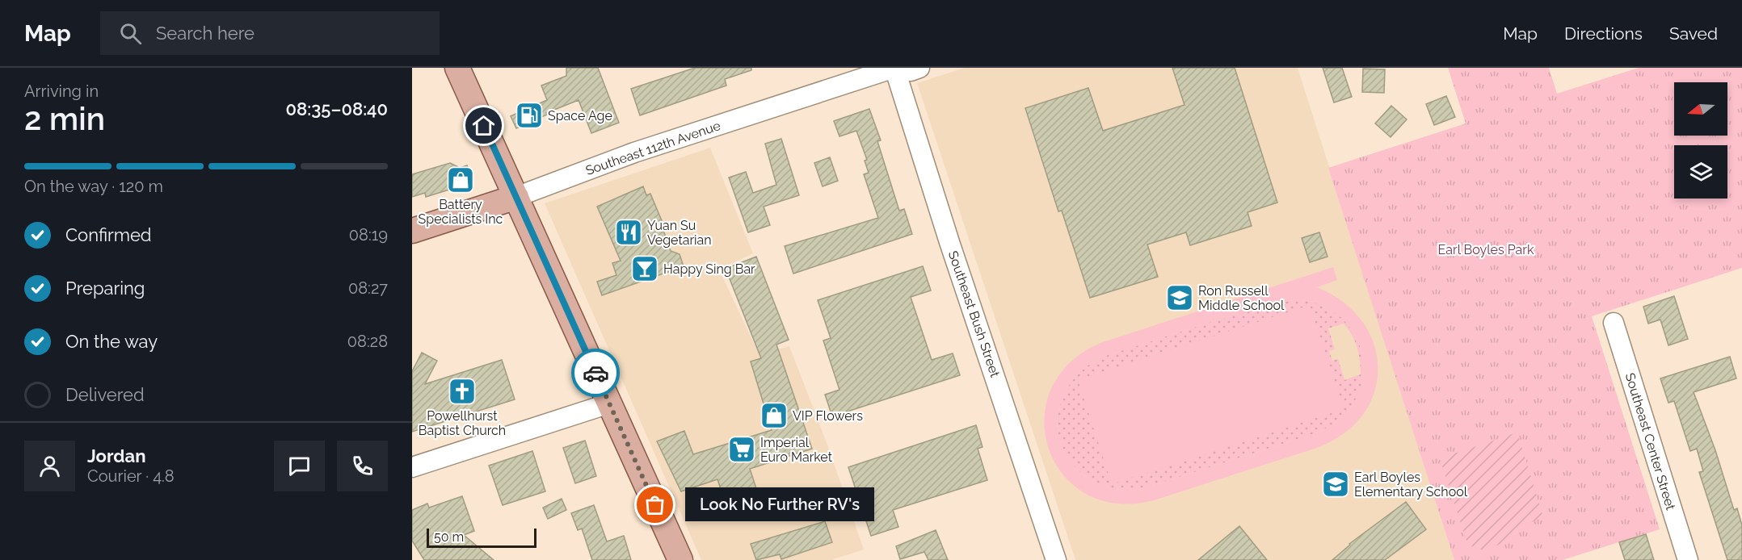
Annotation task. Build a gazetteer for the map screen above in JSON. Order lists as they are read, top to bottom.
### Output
{
  "streets": {
    "main road": ["Southeast 112th Avenue"],
    "street": ["Southeast Bush Street", "Southeast Center Street"]
  },
  "crossings": [
    ["Southeast 112th Avenue", "Southeast Bush Street"]
  ],
  "parks": ["Earl Boyles Park"],
  "places": {
    "fuel station": ["Space Age"],
    "shop": ["Battery Specialists Inc", "VIP Flowers"],
    "restaurant": ["Yuan Su Vegetarian"],
    "bar": ["Happy Sing Bar"],
    "school or university": ["Ron Russell Middle School", "Earl Boyles Elementary School"],
    "church": ["Powellhurst Baptist Church"],
    "supermarket": ["Imperial Euro Market"],
    "other": ["Look No Further RV's"]
  },
  "scale_bar": "50 m",
  "north": "left",
  "page": {
    "header": "Map",
    "search": "Search here",
    "nav": ["Map", "Directions", "Saved"],
    "heading": ["2 min", "Arriving in", "08:35–08:40"],
    "panel": ["Jordan", "Courier · 4.8"],
    "bar": "On the way · 120 m",
    "list": [
      ["Confirmed", "08:19"],
      ["Preparing", "08:27"],
      ["On the way", "08:28"],
      "Delivered"
    ],
    "bubble": "Look No Further RV's",
    "scale": "50 m"
  }
}
